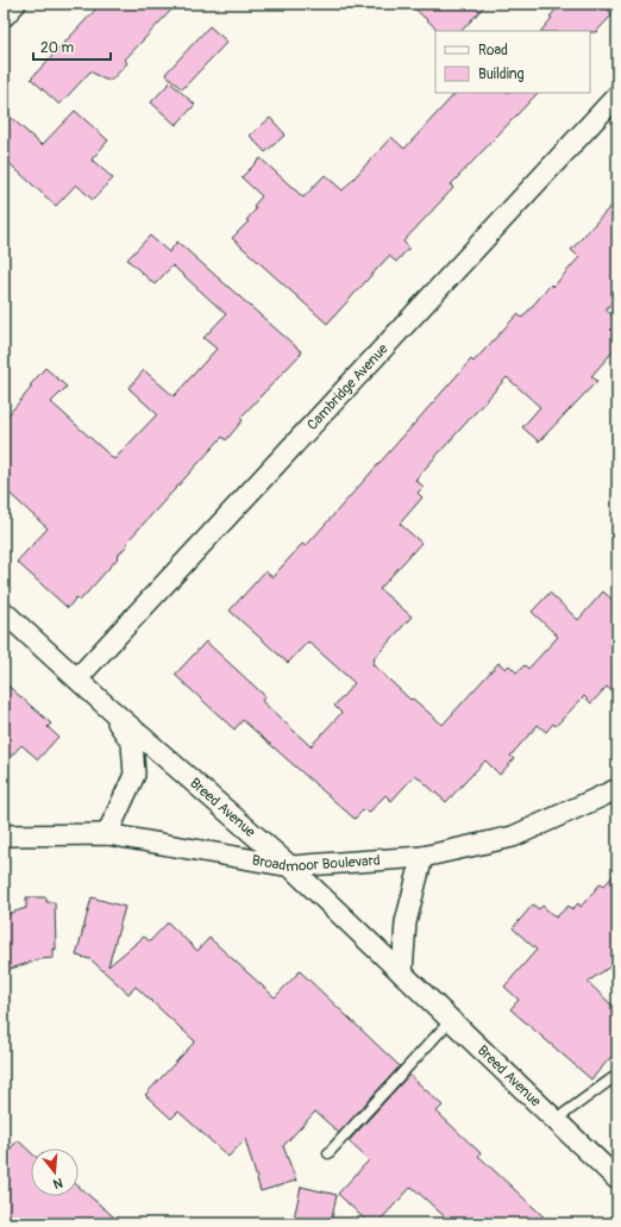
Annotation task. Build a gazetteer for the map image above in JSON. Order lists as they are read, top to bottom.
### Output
{
  "streets": {
    "street": ["Cambridge Avenue", "Breed Avenue", "Broadmoor Boulevard"]
  },
  "crossings": [
    ["Cambridge Avenue", "Breed Avenue"],
    ["Breed Avenue", "Broadmoor Boulevard"]
  ],
  "legend": ["Road", "Building"],
  "scale_bar": "20 m",
  "north": "bottom"
}
